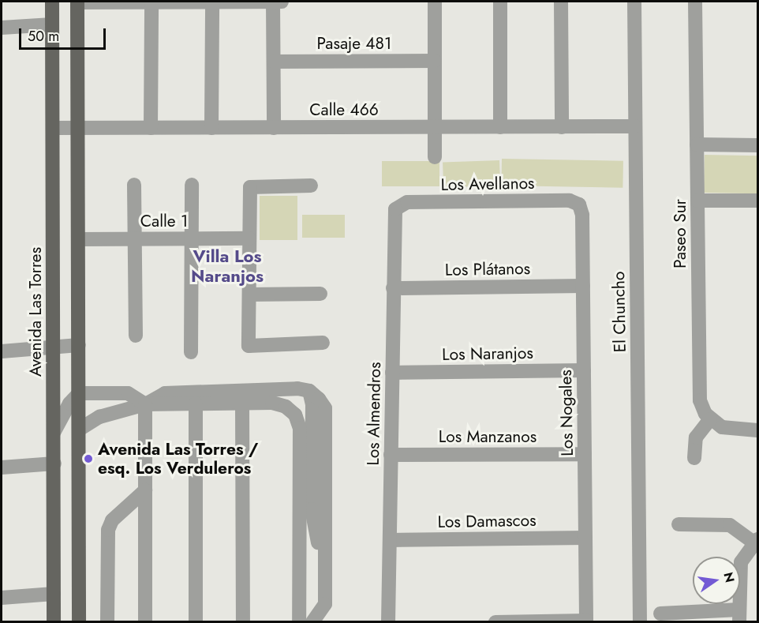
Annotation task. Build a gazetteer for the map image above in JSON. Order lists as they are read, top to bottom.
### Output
{
  "streets": {
    "main road": ["Avenida Las Torres"],
    "street": [
      "Pasaje 481",
      "Calle 466",
      "Los Avellanos",
      "Calle 1",
      "Paseo Sur",
      "Los Plátanos",
      "El Chuncho",
      "Los Naranjos",
      "Los Nogales",
      "Los Almendros",
      "Los Manzanos",
      "Los Damascos"
    ]
  },
  "crossings": [
    ["Calle 466", "Avenida Las Torres"],
    ["Calle 466", "El Chuncho"],
    ["Los Avellanos", "Los Nogales"],
    ["Los Avellanos", "Los Almendros"],
    ["Los Plátanos", "Los Nogales"],
    ["Los Plátanos", "Los Almendros"],
    ["Los Naranjos", "Los Nogales"],
    ["Los Naranjos", "Los Almendros"],
    ["Los Nogales", "Los Manzanos"],
    ["Los Nogales", "Los Damascos"],
    ["Los Almendros", "Los Manzanos"],
    ["Los Almendros", "Los Damascos"]
  ],
  "districts": ["Villa Los Naranjos"],
  "places": ["Avenida Las Torres / esq. Los Verduleros"],
  "scale_bar": "50 m",
  "north": "right"
}
